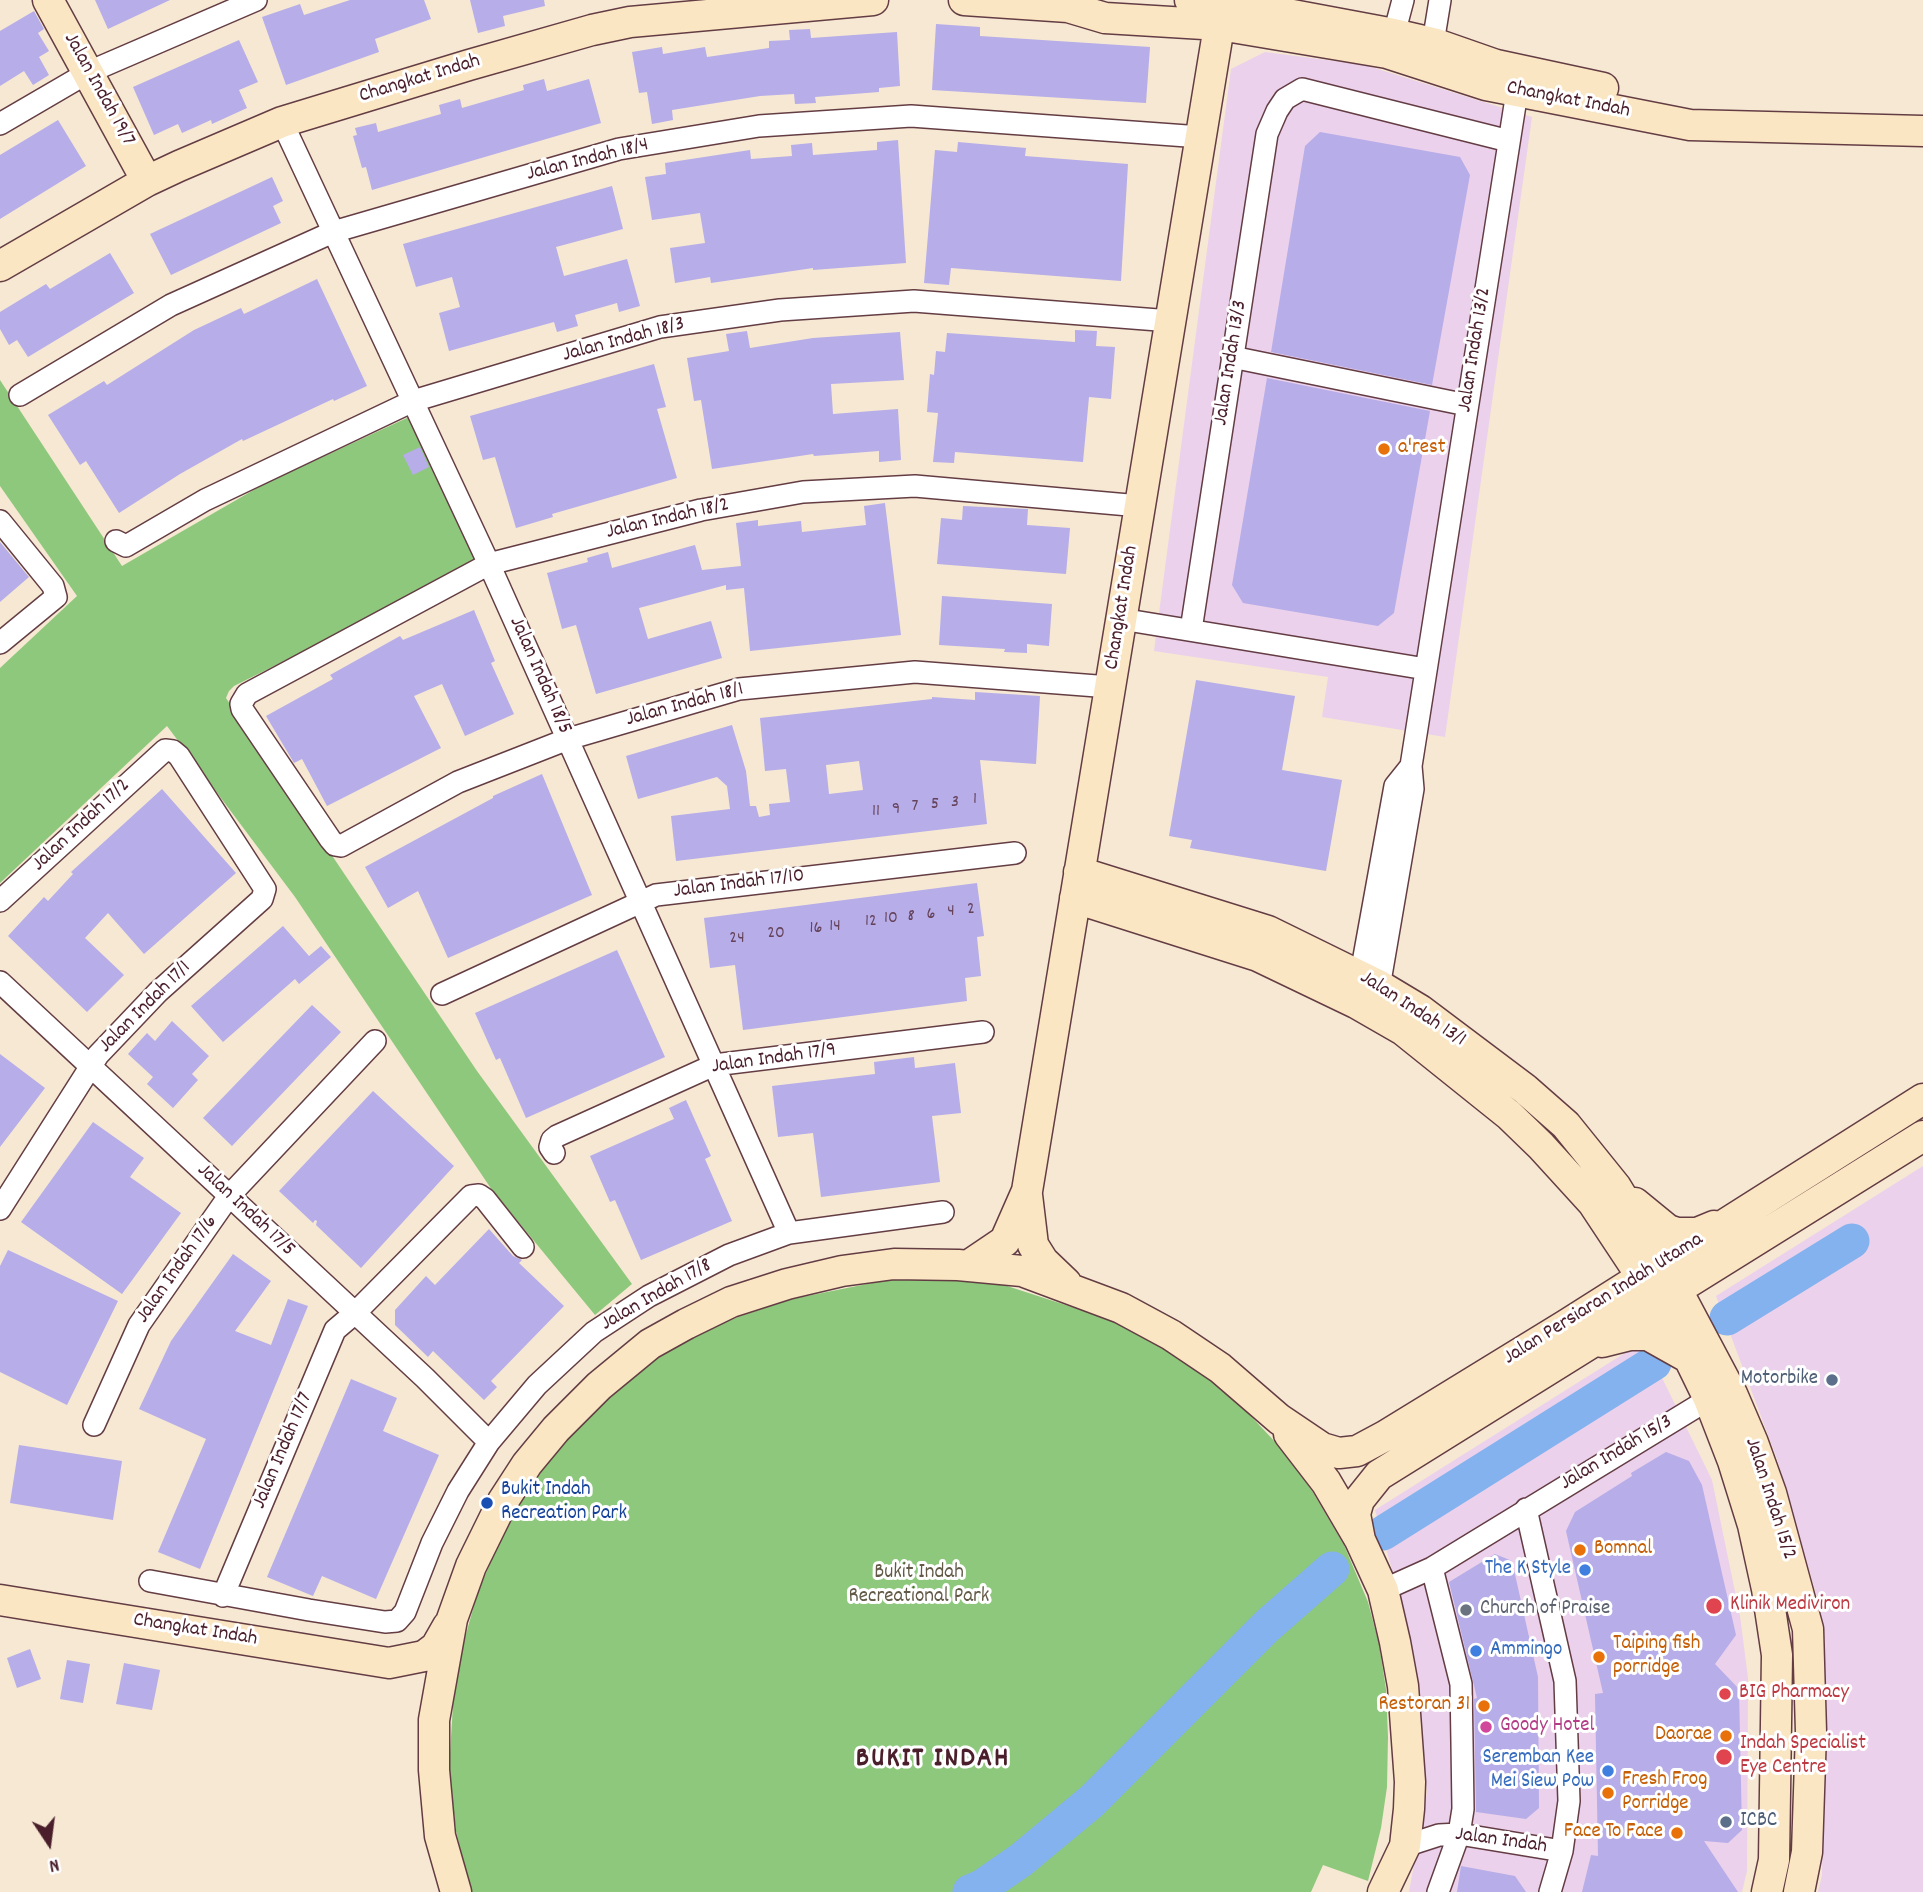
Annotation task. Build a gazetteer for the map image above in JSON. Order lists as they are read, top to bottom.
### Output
{
  "streets": {
    "street": [
      "Changkat Indah",
      "Jalan Indah 19/7",
      "Jalan Indah 18/4",
      "Jalan Indah 18/3",
      "Jalan Indah 13/2",
      "Jalan Indah 13/3",
      "Jalan Indah 18/2",
      "Jalan Indah 18/5",
      "Jalan Indah 18/1",
      "Jalan Indah 17/2",
      "Jalan Indah 17/10",
      "Jalan Indah 17/1",
      "Jalan Indah 13/1",
      "Jalan Indah 17/9",
      "Jalan Indah 17/5",
      "Jalan Indah 17/6",
      "Jalan Indah 17/8",
      "Jalan Persiaran Indah Utama",
      "Jalan Indah 17/7",
      "Jalan Indah 15/3",
      "Jalan Indah 15/2",
      "Jalan Indah"
    ]
  },
  "crossings": [
    ["Changkat Indah", "Jalan Indah 19/7"],
    ["Changkat Indah", "Jalan Indah 18/4"],
    ["Changkat Indah", "Jalan Indah 18/3"],
    ["Changkat Indah", "Jalan Indah 13/2"],
    ["Changkat Indah", "Jalan Indah 18/2"],
    ["Changkat Indah", "Jalan Indah 18/5"],
    ["Changkat Indah", "Jalan Indah 18/1"],
    ["Changkat Indah", "Jalan Indah 13/1"],
    ["Changkat Indah", "Jalan Persiaran Indah Utama"],
    ["Jalan Indah 18/4", "Jalan Indah 18/5"],
    ["Jalan Indah 18/3", "Jalan Indah 18/5"],
    ["Jalan Indah 13/2", "Jalan Indah 13/3"],
    ["Jalan Indah 13/2", "Jalan Indah 13/1"],
    ["Jalan Indah 18/2", "Jalan Indah 18/5"],
    ["Jalan Indah 18/2", "Jalan Indah 18/1"],
    ["Jalan Indah 18/5", "Jalan Indah 18/1"],
    ["Jalan Indah 18/5", "Jalan Indah 17/10"],
    ["Jalan Indah 18/5", "Jalan Indah 17/9"],
    ["Jalan Indah 18/5", "Jalan Indah 17/8"],
    ["Jalan Indah 17/2", "Jalan Indah 17/1"],
    ["Jalan Indah 17/1", "Jalan Indah 17/5"],
    ["Jalan Indah 13/1", "Jalan Persiaran Indah Utama"],
    ["Jalan Indah 13/1", "Jalan Indah 15/2"],
    ["Jalan Indah 17/5", "Jalan Indah 17/6"],
    ["Jalan Indah 17/5", "Jalan Indah 17/8"],
    ["Jalan Indah 17/5", "Jalan Indah 17/7"],
    ["Jalan Indah 17/8", "Jalan Indah 17/7"],
    ["Jalan Persiaran Indah Utama", "Jalan Indah 15/3"],
    ["Jalan Persiaran Indah Utama", "Jalan Indah 15/2"],
    ["Jalan Persiaran Indah Utama", "Jalan Indah"],
    ["Jalan Indah 15/3", "Jalan Indah 15/2"]
  ],
  "districts": ["BUKIT INDAH"],
  "parks": ["Bukit Indah Recreational Park"],
  "places": [
    "a'rest",
    "Motorbike",
    "Bukit Indah Recreation Park",
    "Bomnal",
    "The K Style",
    "Klinik Mediviron",
    "Church of Praise",
    "Ammingo",
    "Taiping fish porridge",
    "BIG Pharmacy",
    "Restoran 31",
    "Goody Hotel",
    "Daorae",
    "Indah Specialist Eye Centre",
    "Seremban Kee Mei Siew Pow",
    "Fresh Frog Porridge",
    "ICBC",
    "Face To Face"
  ],
  "house_numbers": [
    "1",
    "3",
    "5",
    "7",
    "9",
    "11",
    "2",
    "4",
    "6",
    "8",
    "10",
    "12",
    "14",
    "16",
    "20",
    "24"
  ],
  "north": "bottom"
}
